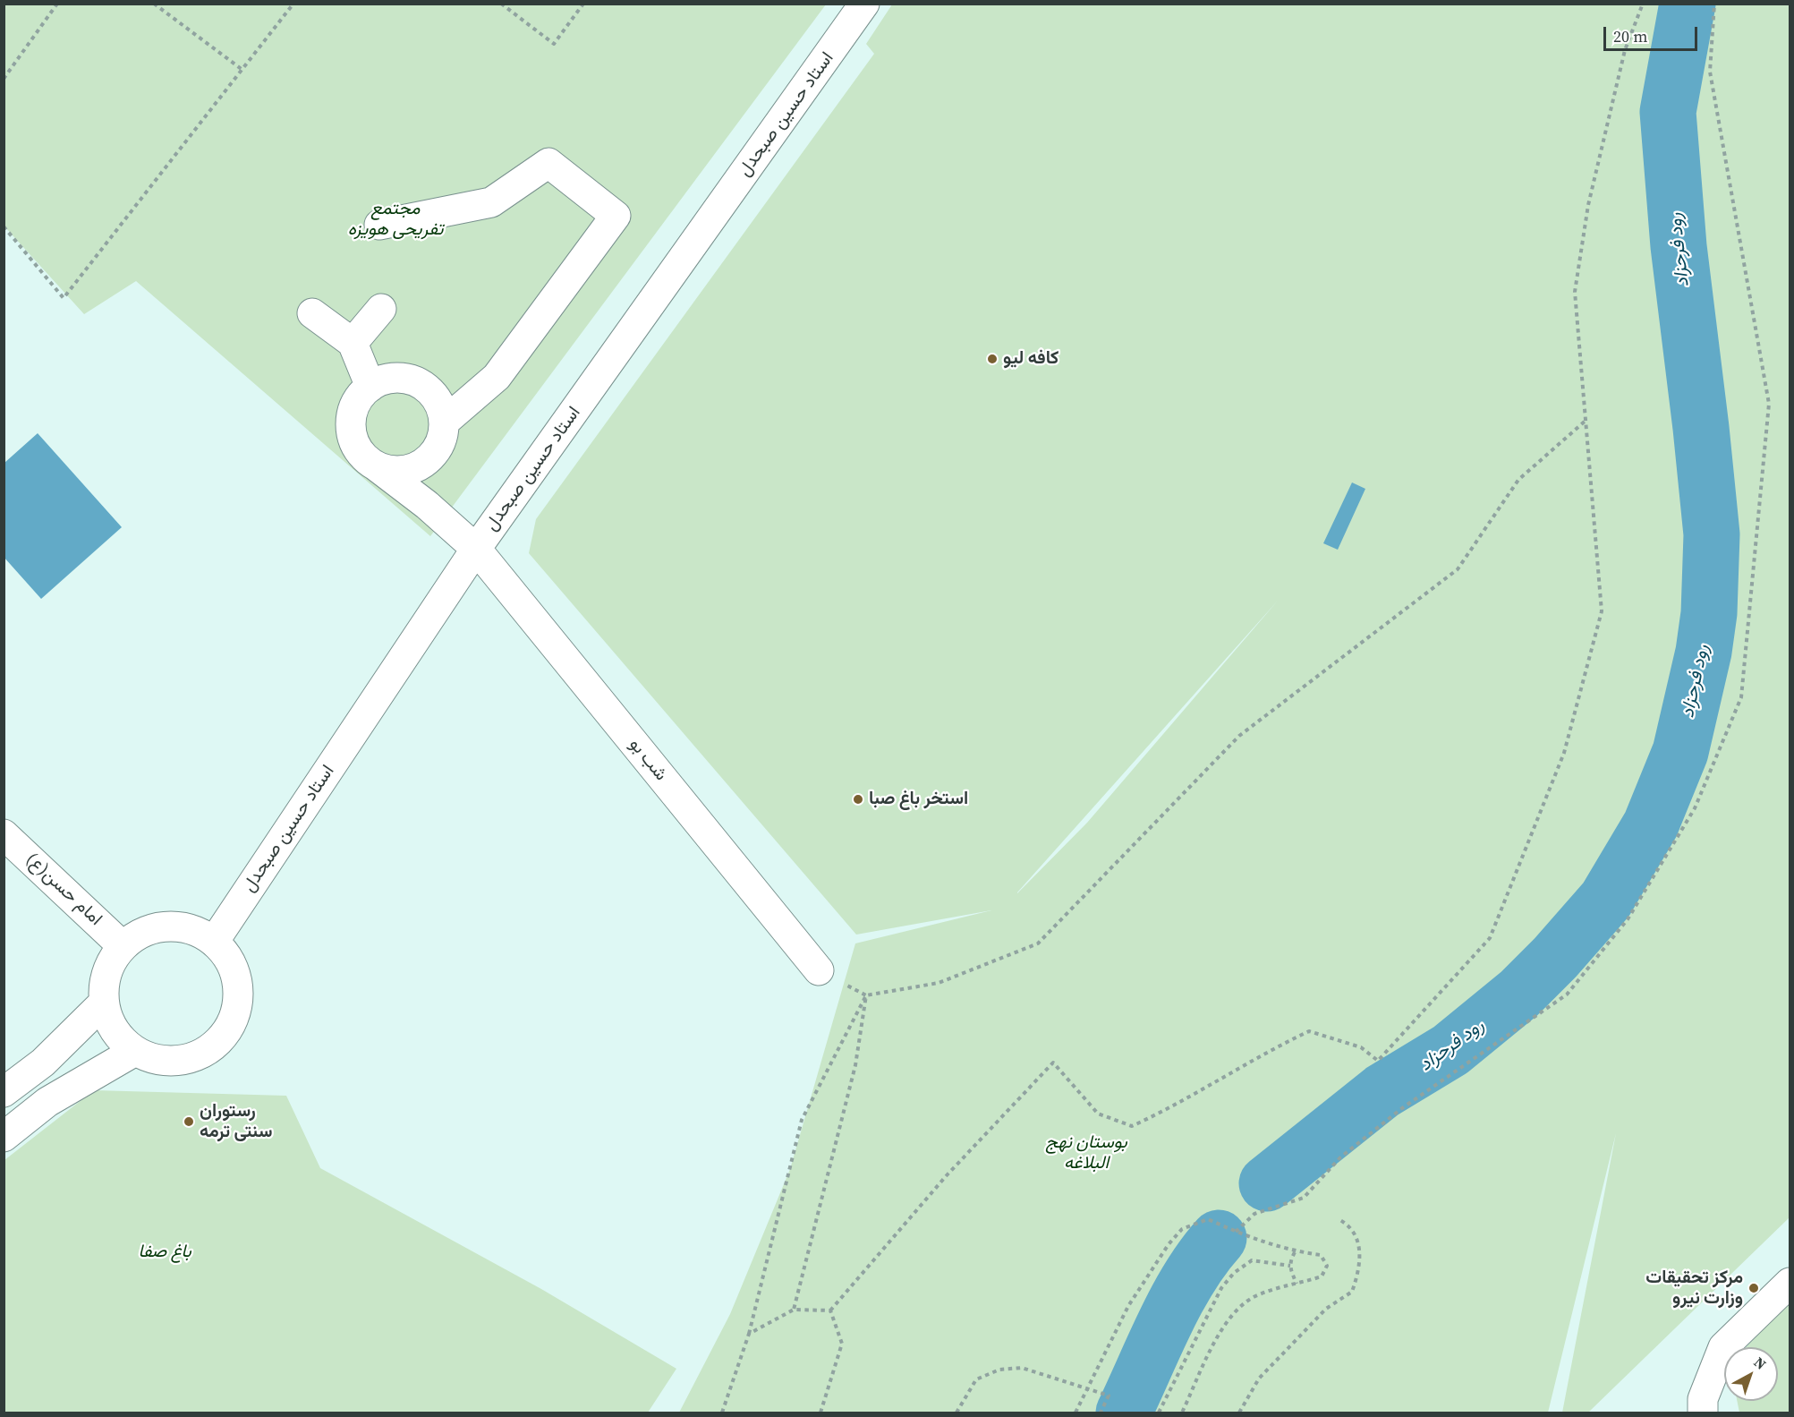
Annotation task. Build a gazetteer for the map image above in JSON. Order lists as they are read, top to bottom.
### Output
{
  "streets": {
    "street": ["استاد حسین صبحدل", "شب بو", "امام حسن(ع)"]
  },
  "crossings": [
    ["استاد حسین صبحدل", "شب بو"],
    ["استاد حسین صبحدل", "امام حسن(ع)"]
  ],
  "water": ["رود فرحزاد"],
  "parks": ["مجتمع تفریحی هویزه", "بوستان نهج البلاغه", "باغ صفا"],
  "places": [
    "کافه لیو",
    "استخر باغ صبا",
    "رستوران سنتی ترمه",
    "مرکز تحقیقات وزارت نیرو"
  ],
  "scale_bar": "20 m",
  "north": "top right"
}
